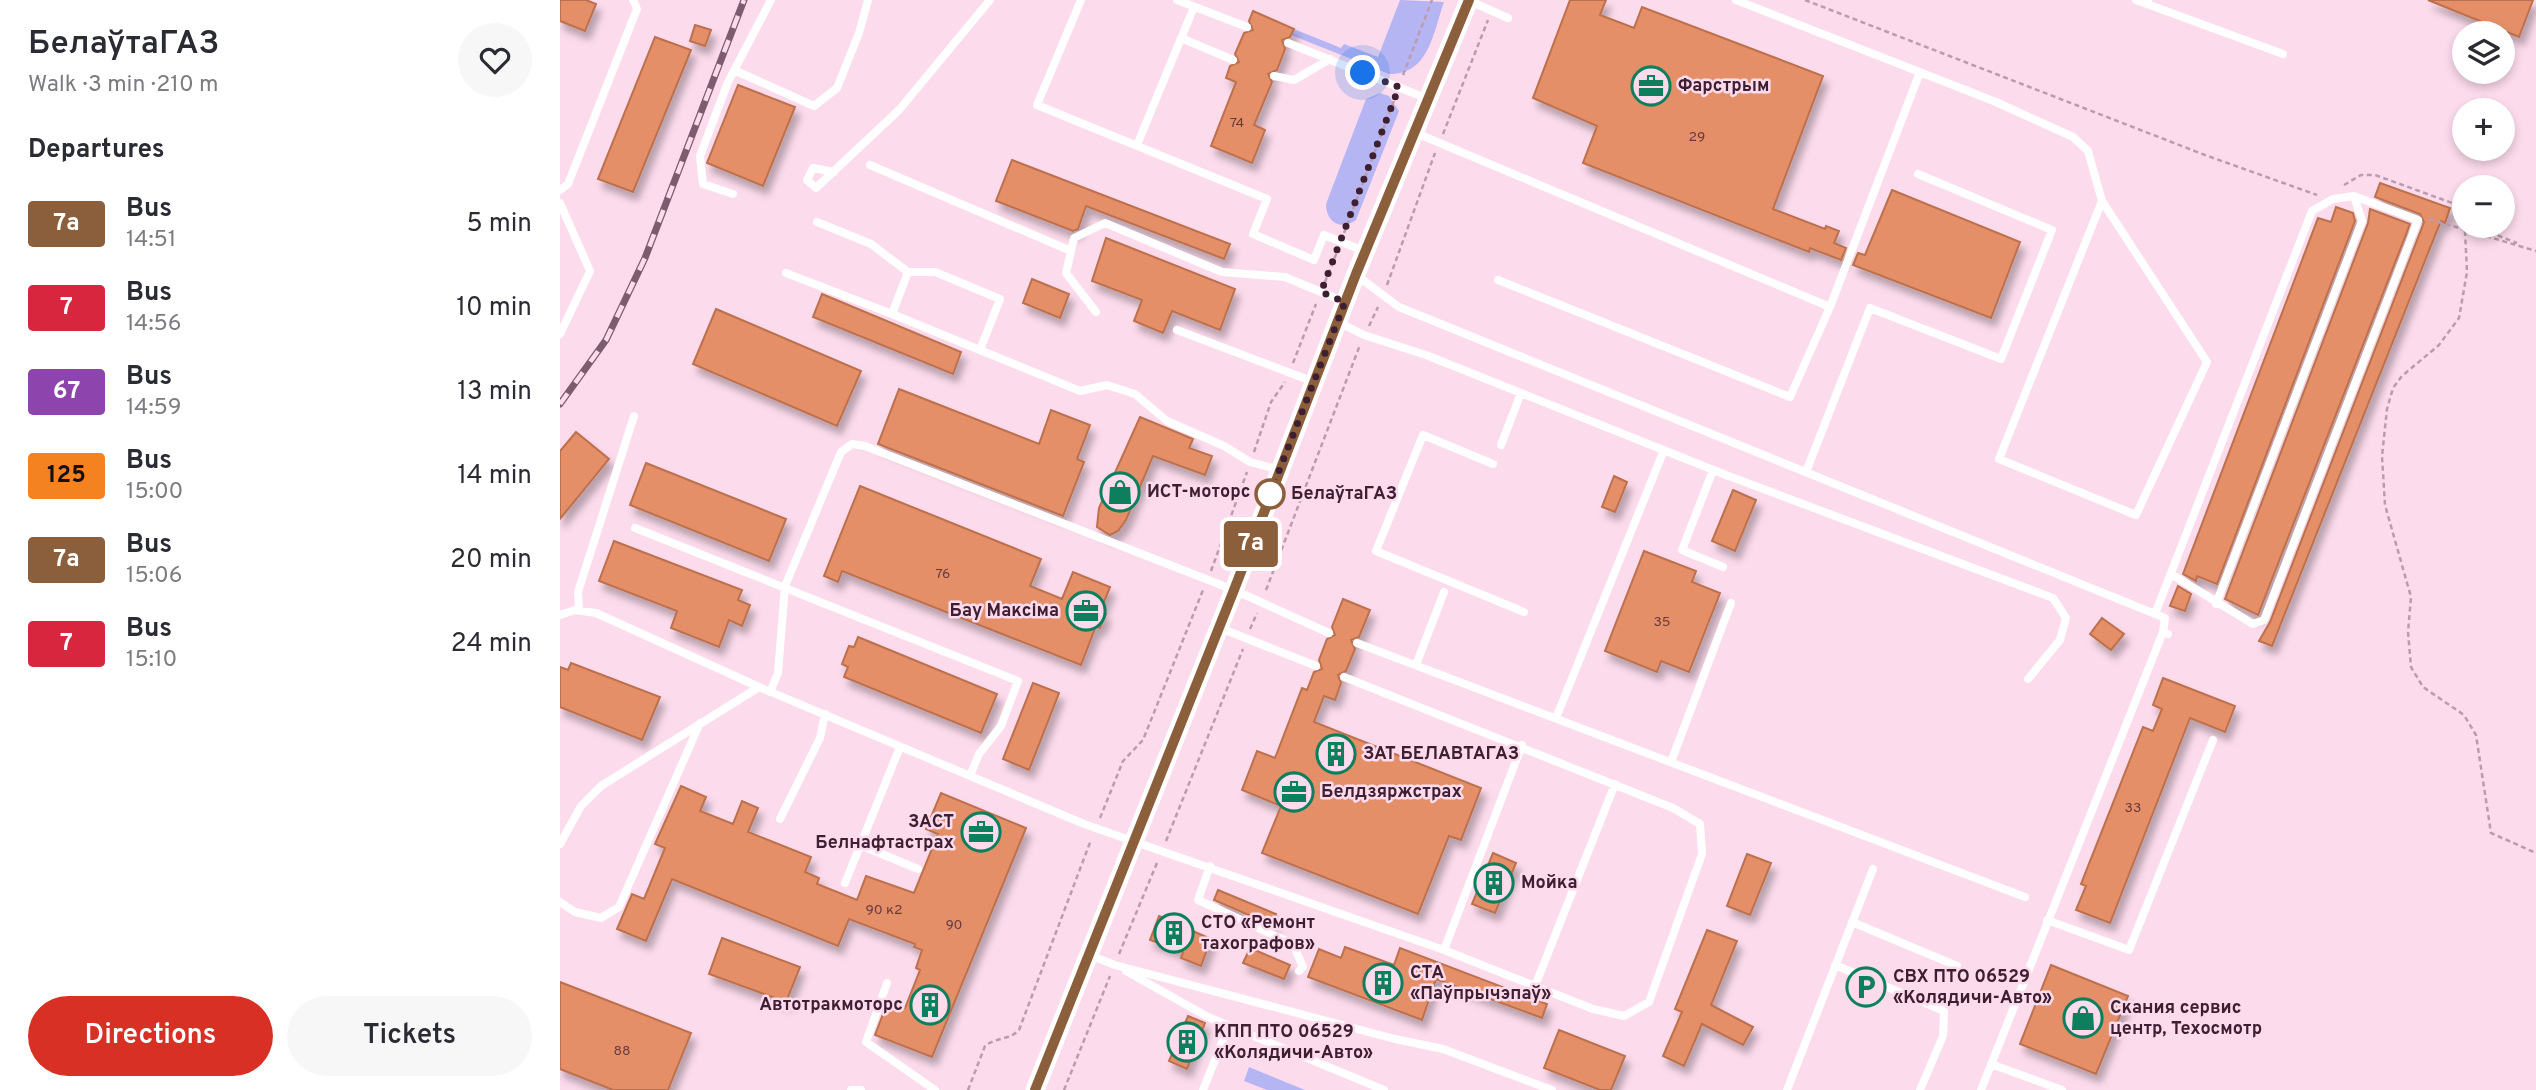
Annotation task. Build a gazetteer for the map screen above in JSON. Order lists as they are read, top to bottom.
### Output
{
  "places": {
    "office": [
      "Фарстрым",
      "Бау Максіма",
      "Белдзяржстрах",
      "ЗАСТ Белнафтастрах"
    ],
    "shop": ["ИСТ-моторс", "Скания сервис центр, Техосмотр"],
    "other": ["БелаўтаГАЗ"],
    "building": [
      "ЗАТ БЕЛАВТАГАЗ",
      "Мойка",
      "СТО «Ремонт тахографов»",
      "СТА «Паўпрычэпаў»",
      "Автотракмоторс",
      "КПП ПТО 06529 «Колядичи-Авто»"
    ],
    "parking": ["СВХ ПТО 06529 «Колядичи-Авто»"]
  },
  "lines": ["bus line 7а"],
  "house_numbers": [
    "74",
    "29",
    "76",
    "35",
    "33",
    "90 к2",
    "90",
    "88"
  ],
  "page": {
    "heading": [
      ["БелаўтаГАЗ", "Walk · 3 min · 210 m"],
      "Departures"
    ],
    "on_map": "7а",
    "map_buttons": ["+", "−"],
    "list": [
      {
        "mark": "7а",
        "name": "Bus",
        "note": "14:51",
        "value": "5 min"
      },
      {
        "mark": "7",
        "name": "Bus",
        "note": "14:56",
        "value": "10 min"
      },
      {
        "mark": "67",
        "name": "Bus",
        "note": "14:59",
        "value": "13 min"
      },
      {
        "mark": "125",
        "name": "Bus",
        "note": "15:00",
        "value": "14 min"
      },
      {
        "mark": "7а",
        "name": "Bus",
        "note": "15:06",
        "value": "20 min"
      },
      {
        "mark": "7",
        "name": "Bus",
        "note": "15:10",
        "value": "24 min"
      }
    ],
    "buttons": ["Directions", "Tickets"]
  }
}
